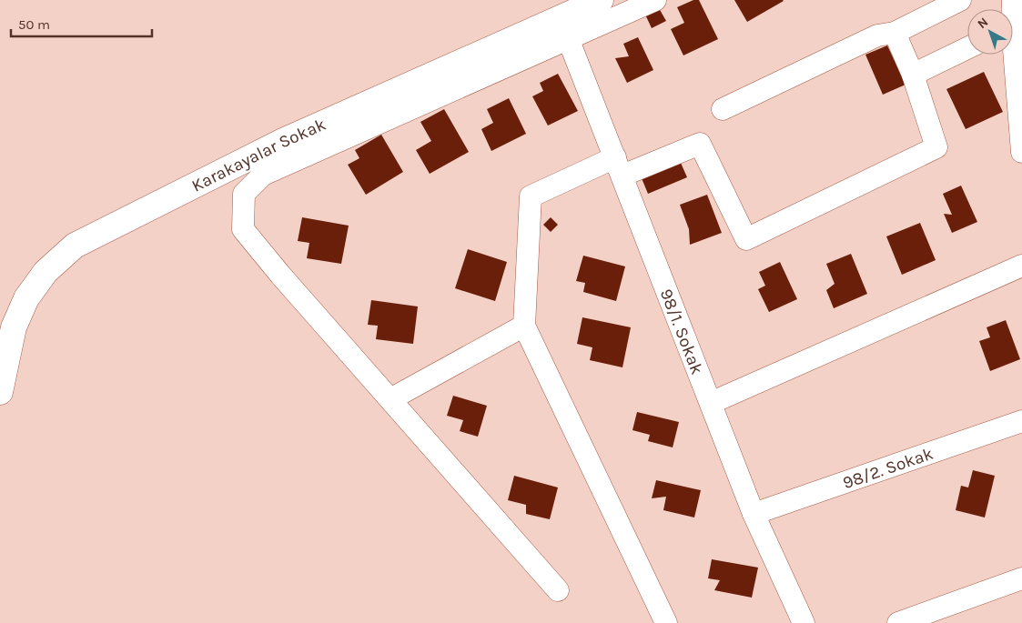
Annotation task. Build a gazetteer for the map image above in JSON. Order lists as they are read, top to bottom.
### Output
{
  "streets": {
    "street": ["Karakayalar Sokak", "98/1. Sokak", "98/2. Sokak"]
  },
  "crossings": [
    ["98/1. Sokak", "98/2. Sokak"]
  ],
  "scale_bar": "50 m",
  "north": "top left"
}
